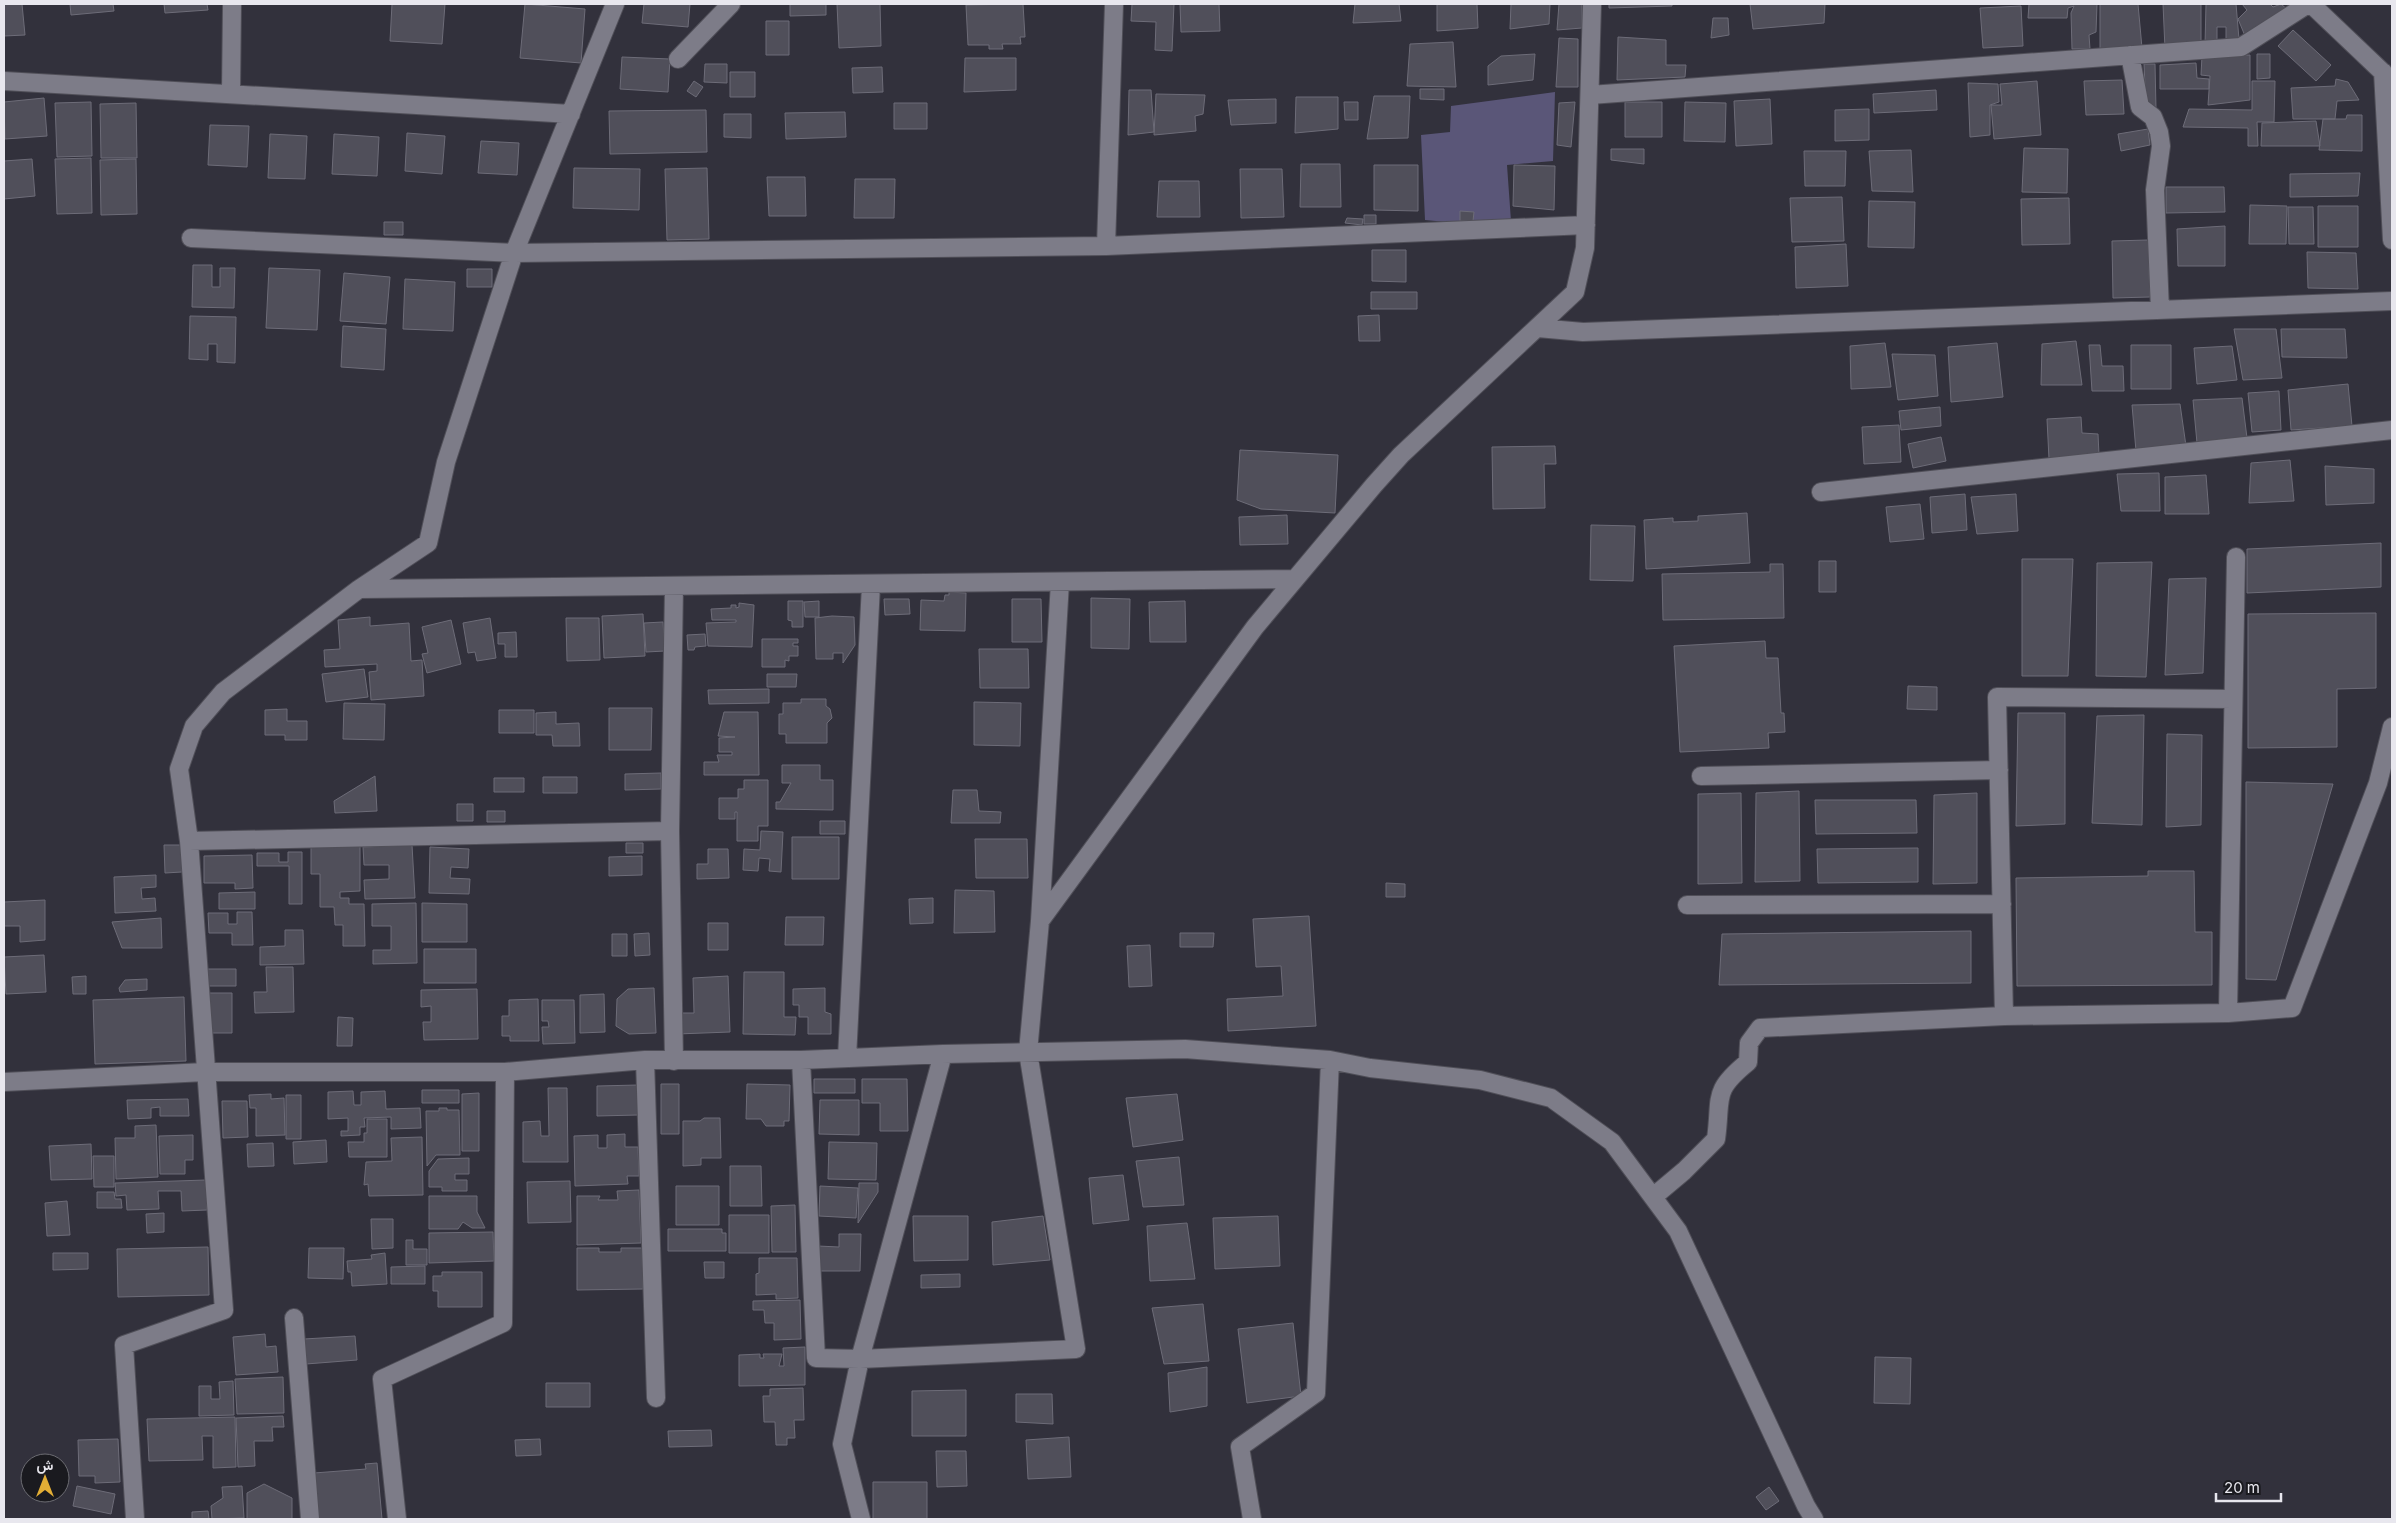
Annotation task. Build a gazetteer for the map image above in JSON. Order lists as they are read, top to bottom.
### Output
{
  "scale_bar": "20 m",
  "north": "top"
}
